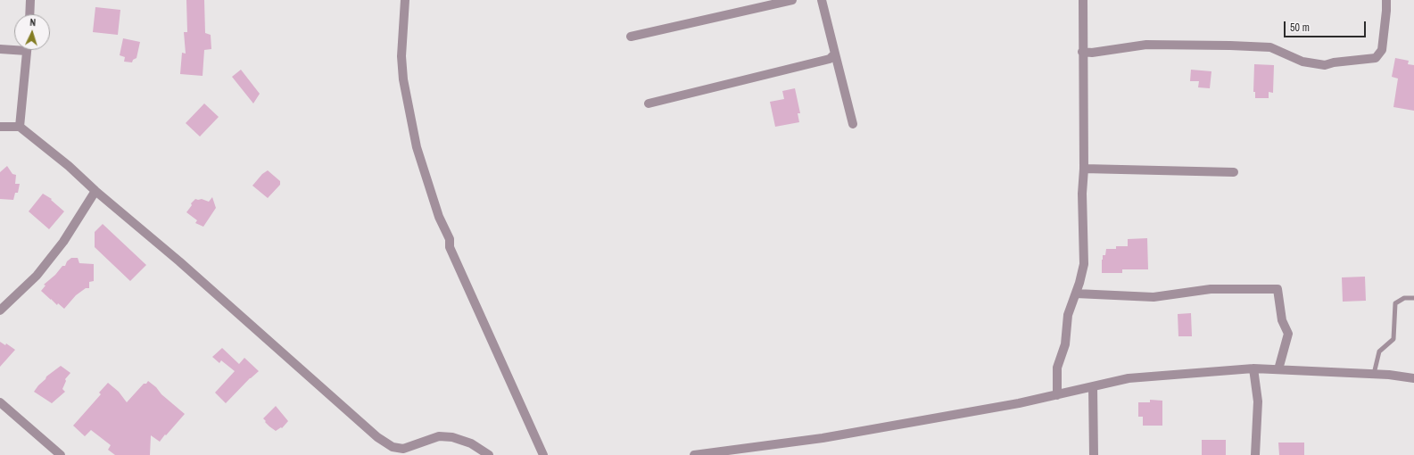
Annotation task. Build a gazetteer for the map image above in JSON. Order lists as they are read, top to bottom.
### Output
{
  "scale_bar": "50 m",
  "north": "top"
}
